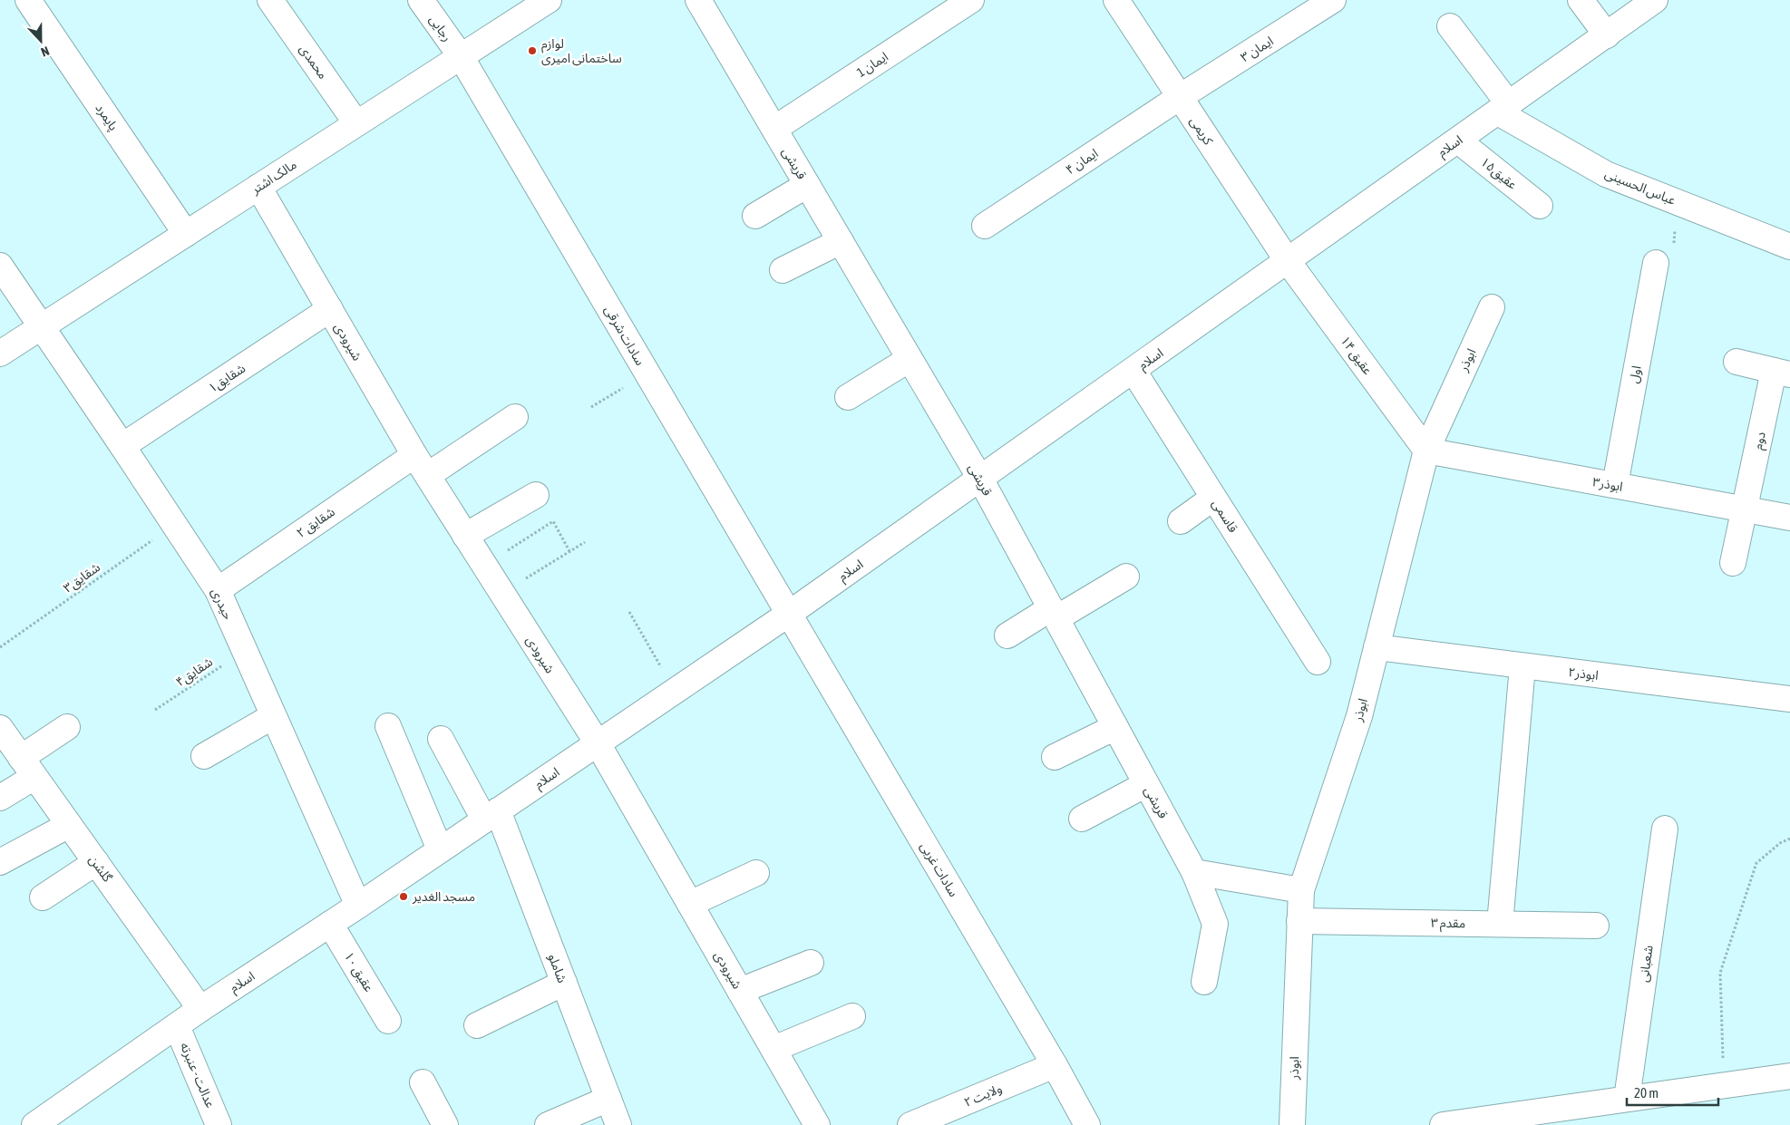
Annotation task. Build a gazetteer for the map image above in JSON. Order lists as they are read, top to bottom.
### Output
{
  "streets": {
    "street": [
      "رجایی",
      "ایمان ۳",
      "محمدی",
      "ایمان 1",
      "پایمرد",
      "کریمی",
      "اسلام",
      "ایمان ۴",
      "قریشی",
      "عقیق۱۵",
      "مالک اشتر",
      "عباس الحسینی",
      "سادات شرقی",
      "شیرودی",
      "عقیق ۱۴",
      "ابوذر",
      "اول",
      "شقایق۱",
      "دوم",
      "ابوذر۳",
      "قاسمی",
      "شقایق ۲",
      "حیدری",
      "ابوذر۲",
      "گلشن",
      "سادات غربی",
      "مقدم ۳",
      "شعبانی",
      "شاملو",
      "عقیق ۱۰",
      "عدالت - عنبرته",
      "ولایت ۲"
    ],
    "path": ["شقایق۳", "شقایق۴"]
  },
  "crossings": [
    ["رجایی", "مالک اشتر"],
    ["رجایی", "سادات شرقی"],
    ["ایمان ۳", "کریمی"],
    ["ایمان ۳", "ایمان ۴"],
    ["محمدی", "مالک اشتر"],
    ["ایمان 1", "قریشی"],
    ["پایمرد", "مالک اشتر"],
    ["کریمی", "اسلام"],
    ["کریمی", "ایمان ۴"],
    ["کریمی", "عقیق ۱۴"],
    ["اسلام", "قریشی"],
    ["اسلام", "عقیق۱۵"],
    ["اسلام", "عباس الحسینی"],
    ["اسلام", "سادات شرقی"],
    ["اسلام", "شیرودی"],
    ["اسلام", "عقیق ۱۴"],
    ["اسلام", "قاسمی"],
    ["اسلام", "حیدری"],
    ["اسلام", "گلشن"],
    ["اسلام", "سادات غربی"],
    ["اسلام", "شاملو"],
    ["اسلام", "عقیق ۱۰"],
    ["اسلام", "عدالت - عنبرته"],
    ["مالک اشتر", "سادات شرقی"],
    ["مالک اشتر", "شیرودی"],
    ["مالک اشتر", "حیدری"],
    ["سادات شرقی", "سادات غربی"],
    ["شیرودی", "شقایق۱"],
    ["شیرودی", "شقایق ۲"],
    ["عقیق ۱۴", "ابوذر"],
    ["عقیق ۱۴", "ابوذر۳"],
    ["ابوذر", "ابوذر۳"],
    ["ابوذر", "ابوذر۲"],
    ["ابوذر", "مقدم ۳"],
    ["اول", "ابوذر۳"],
    ["شقایق۱", "حیدری"],
    ["دوم", "ابوذر۳"],
    ["شقایق ۲", "حیدری"],
    ["شقایق۳", "حیدری"],
    ["حیدری", "شقایق۴"],
    ["سادات غربی", "ولایت ۲"]
  ],
  "places": ["لوازم ساختمانی امیری", "مسجد الغدیر"],
  "scale_bar": "20 m",
  "north": "bottom"
}
